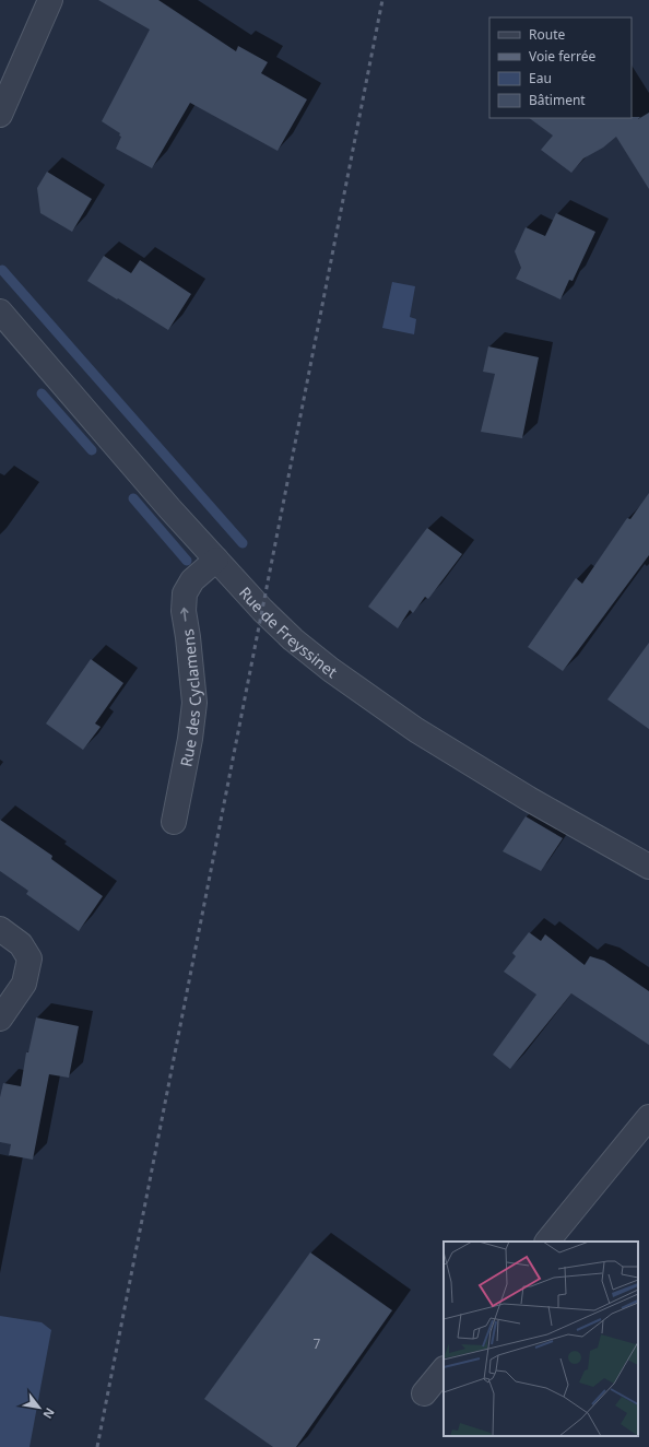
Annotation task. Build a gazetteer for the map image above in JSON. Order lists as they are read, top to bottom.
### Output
{
  "streets": {
    "street": ["Rue de Freyssinet", "Rue des Cyclamens"]
  },
  "crossings": [
    ["Rue de Freyssinet", "Rue des Cyclamens"]
  ],
  "one_way": ["Rue des Cyclamens"],
  "house_numbers": ["7"],
  "legend": [
    "Route",
    "Voie ferrée",
    "Eau",
    "Bâtiment"
  ],
  "north": "bottom right"
}
